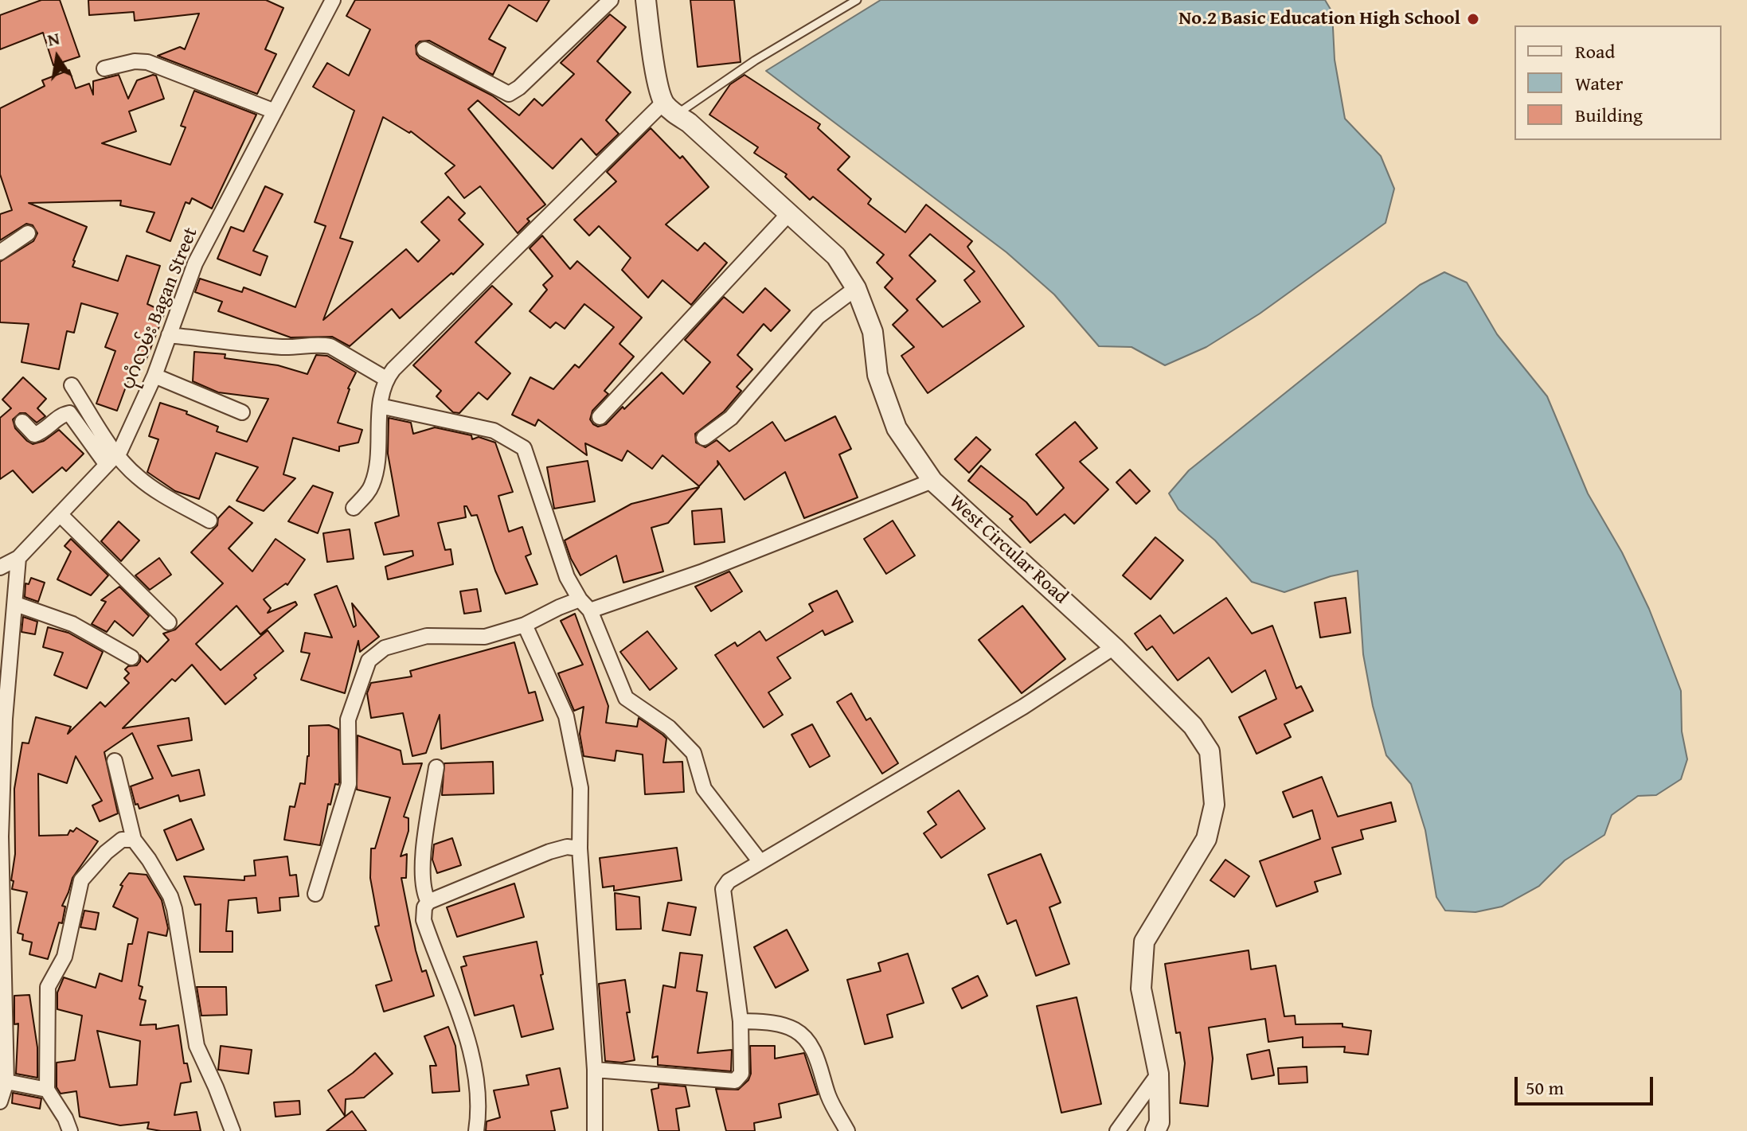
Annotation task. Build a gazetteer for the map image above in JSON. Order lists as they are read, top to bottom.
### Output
{
  "streets": {
    "street": ["ပုဂံလမ်း Bagan Street", "West Circular Road"]
  },
  "places": ["No.2 Basic Education High School"],
  "legend": ["Road", "Water", "Building"],
  "scale_bar": "50 m",
  "north": "top"
}
